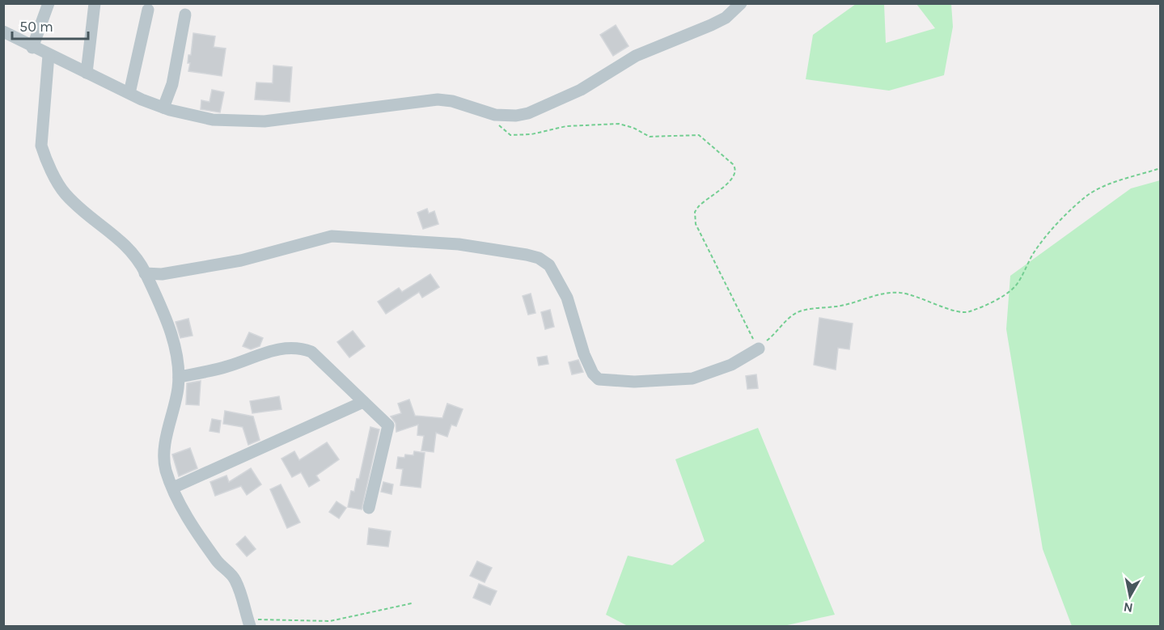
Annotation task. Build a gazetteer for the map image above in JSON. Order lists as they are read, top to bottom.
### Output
{
  "scale_bar": "50 m",
  "north": "bottom"
}
